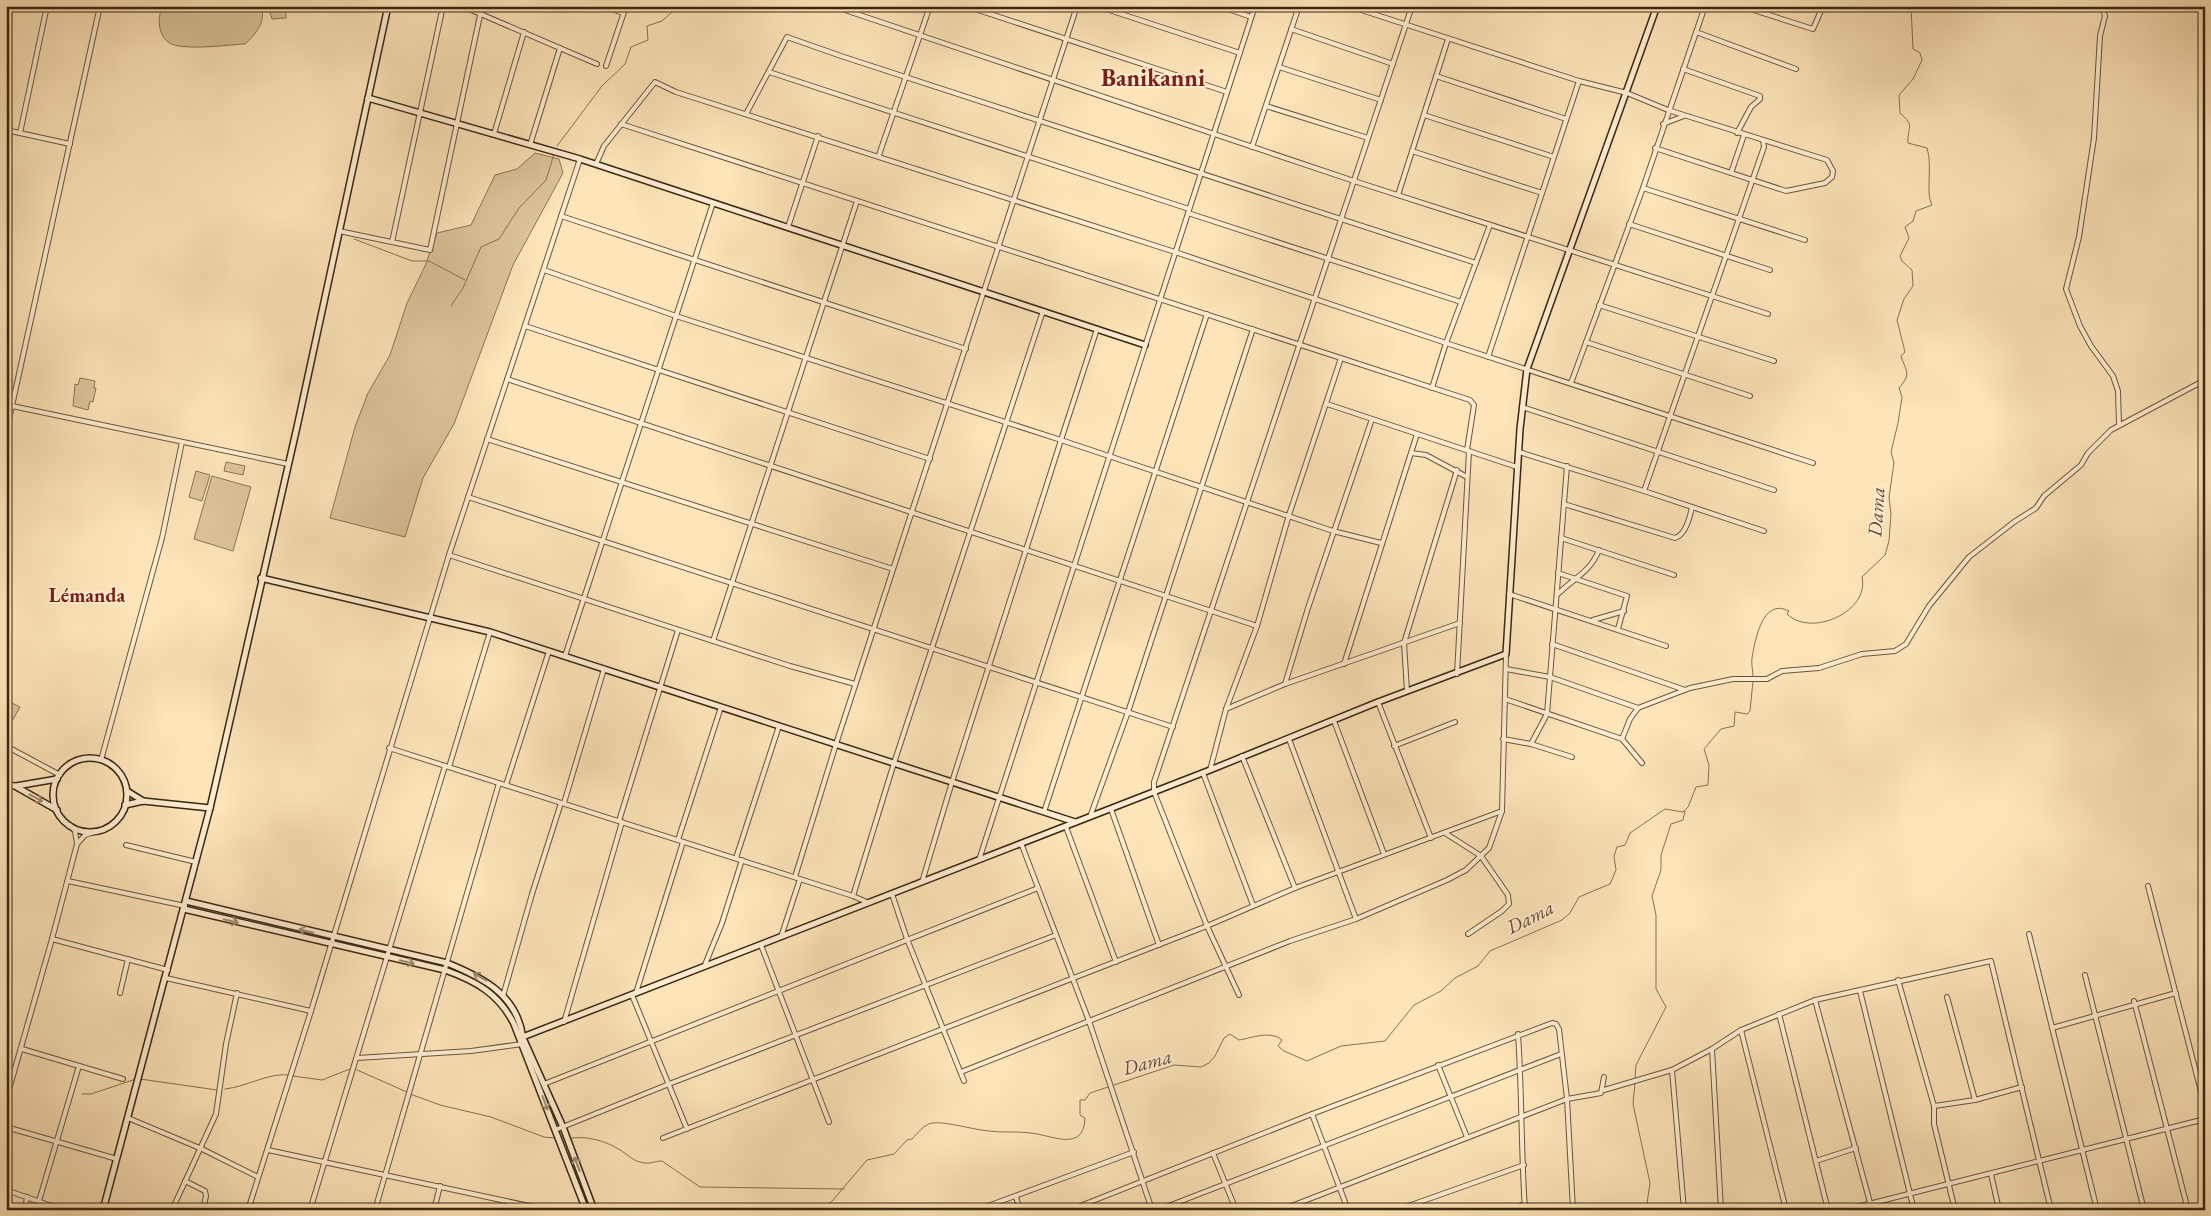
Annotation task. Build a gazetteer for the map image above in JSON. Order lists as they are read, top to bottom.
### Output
{
  "districts": ["Banikanni", "Lémanda"],
  "water": ["Dama"]
}
